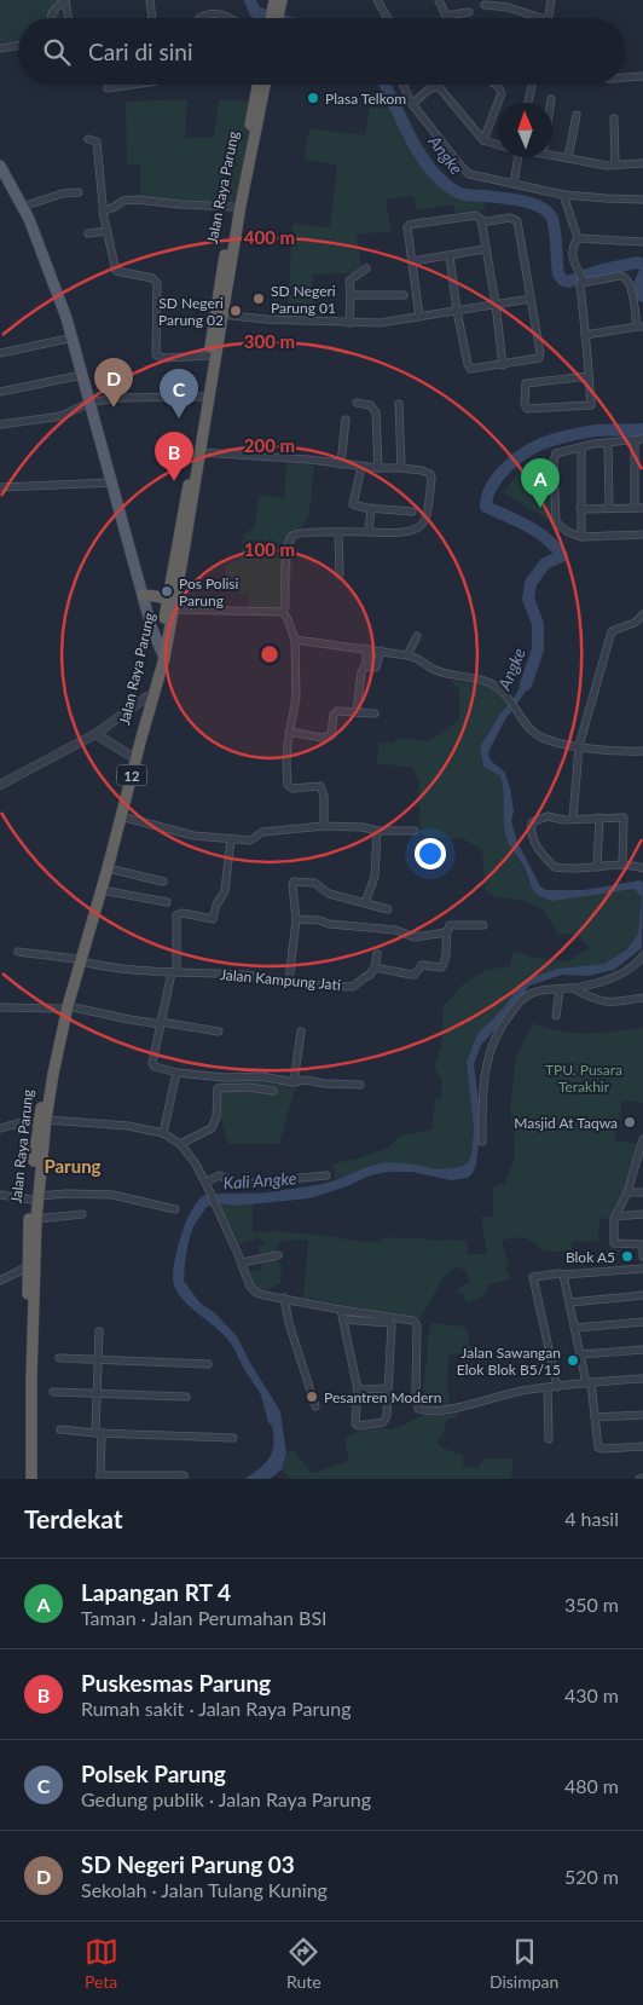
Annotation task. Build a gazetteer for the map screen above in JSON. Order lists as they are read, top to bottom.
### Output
{
  "streets": {
    "highway": ["Jalan Raya Parung", "12"],
    "street": ["Jalan Kampung Jati"]
  },
  "crossings": [
    ["Jalan Raya Parung", "Jalan Kampung Jati"]
  ],
  "districts": ["Parung"],
  "water": ["Angke", "Kali Angke"],
  "parks": ["TPU. Pusara Terakhir"],
  "places": [
    "Plasa Telkom",
    "SD Negeri Parung 01",
    "SD Negeri Parung 02",
    "Pos Polisi Parung",
    "Masjid At Taqwa",
    "Blok A5",
    "Jalan Sawangan Elok Blok B5/15",
    "Pesantren Modern"
  ],
  "north": "top",
  "page": {
    "search": "Cari di sini",
    "pins": [
      "D",
      "C",
      "B",
      "A"
    ],
    "heading": ["Terdekat", "4 hasil"],
    "list": [
      {
        "mark": "A",
        "name": "Lapangan RT 4",
        "note": "Taman · Jalan Perumahan BSI",
        "value": "350 m"
      },
      {
        "mark": "B",
        "name": "Puskesmas Parung",
        "note": "Rumah sakit · Jalan Raya Parung",
        "value": "430 m"
      },
      {
        "mark": "C",
        "name": "Polsek Parung",
        "note": "Gedung publik · Jalan Raya Parung",
        "value": "480 m"
      },
      {
        "mark": "D",
        "name": "SD Negeri Parung 03",
        "note": "Sekolah · Jalan Tulang Kuning",
        "value": "520 m"
      }
    ],
    "nav": ["Peta", "Rute", "Disimpan"]
  },
  "rings": [
    "400 m",
    "300 m",
    "200 m",
    "100 m"
  ]
}
